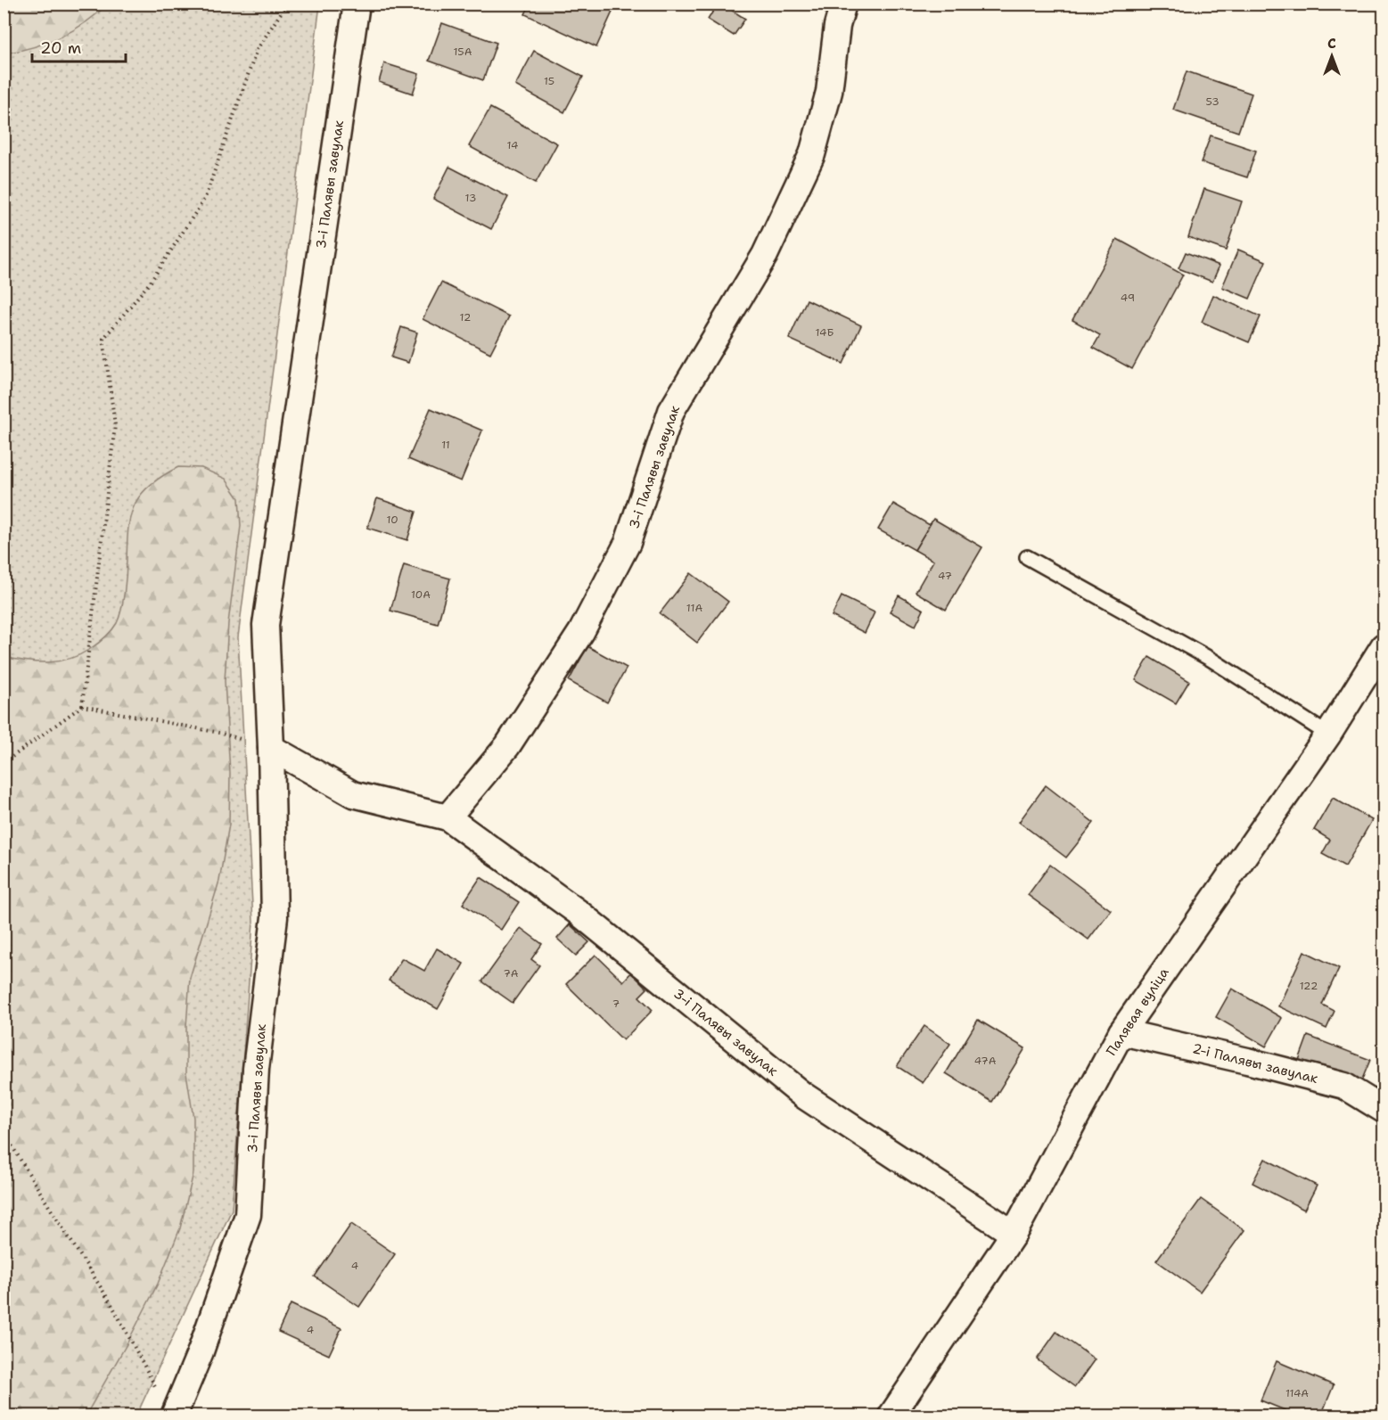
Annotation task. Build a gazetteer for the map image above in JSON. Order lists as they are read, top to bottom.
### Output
{
  "streets": {
    "street": ["3-і Палявы завулак", "Палявая вуліца", "2-і Палявы завулак"]
  },
  "crossings": [
    ["3-і Палявы завулак", "Палявая вуліца"],
    ["Палявая вуліца", "2-і Палявы завулак"]
  ],
  "house_numbers": [
    "15А",
    "15",
    "53",
    "14",
    "13",
    "49",
    "12",
    "14Б",
    "11",
    "10",
    "47",
    "10А",
    "11А",
    "7А",
    "122",
    "7",
    "47А",
    "4",
    "4",
    "114А"
  ],
  "scale_bar": "20 m",
  "north": "top"
}
